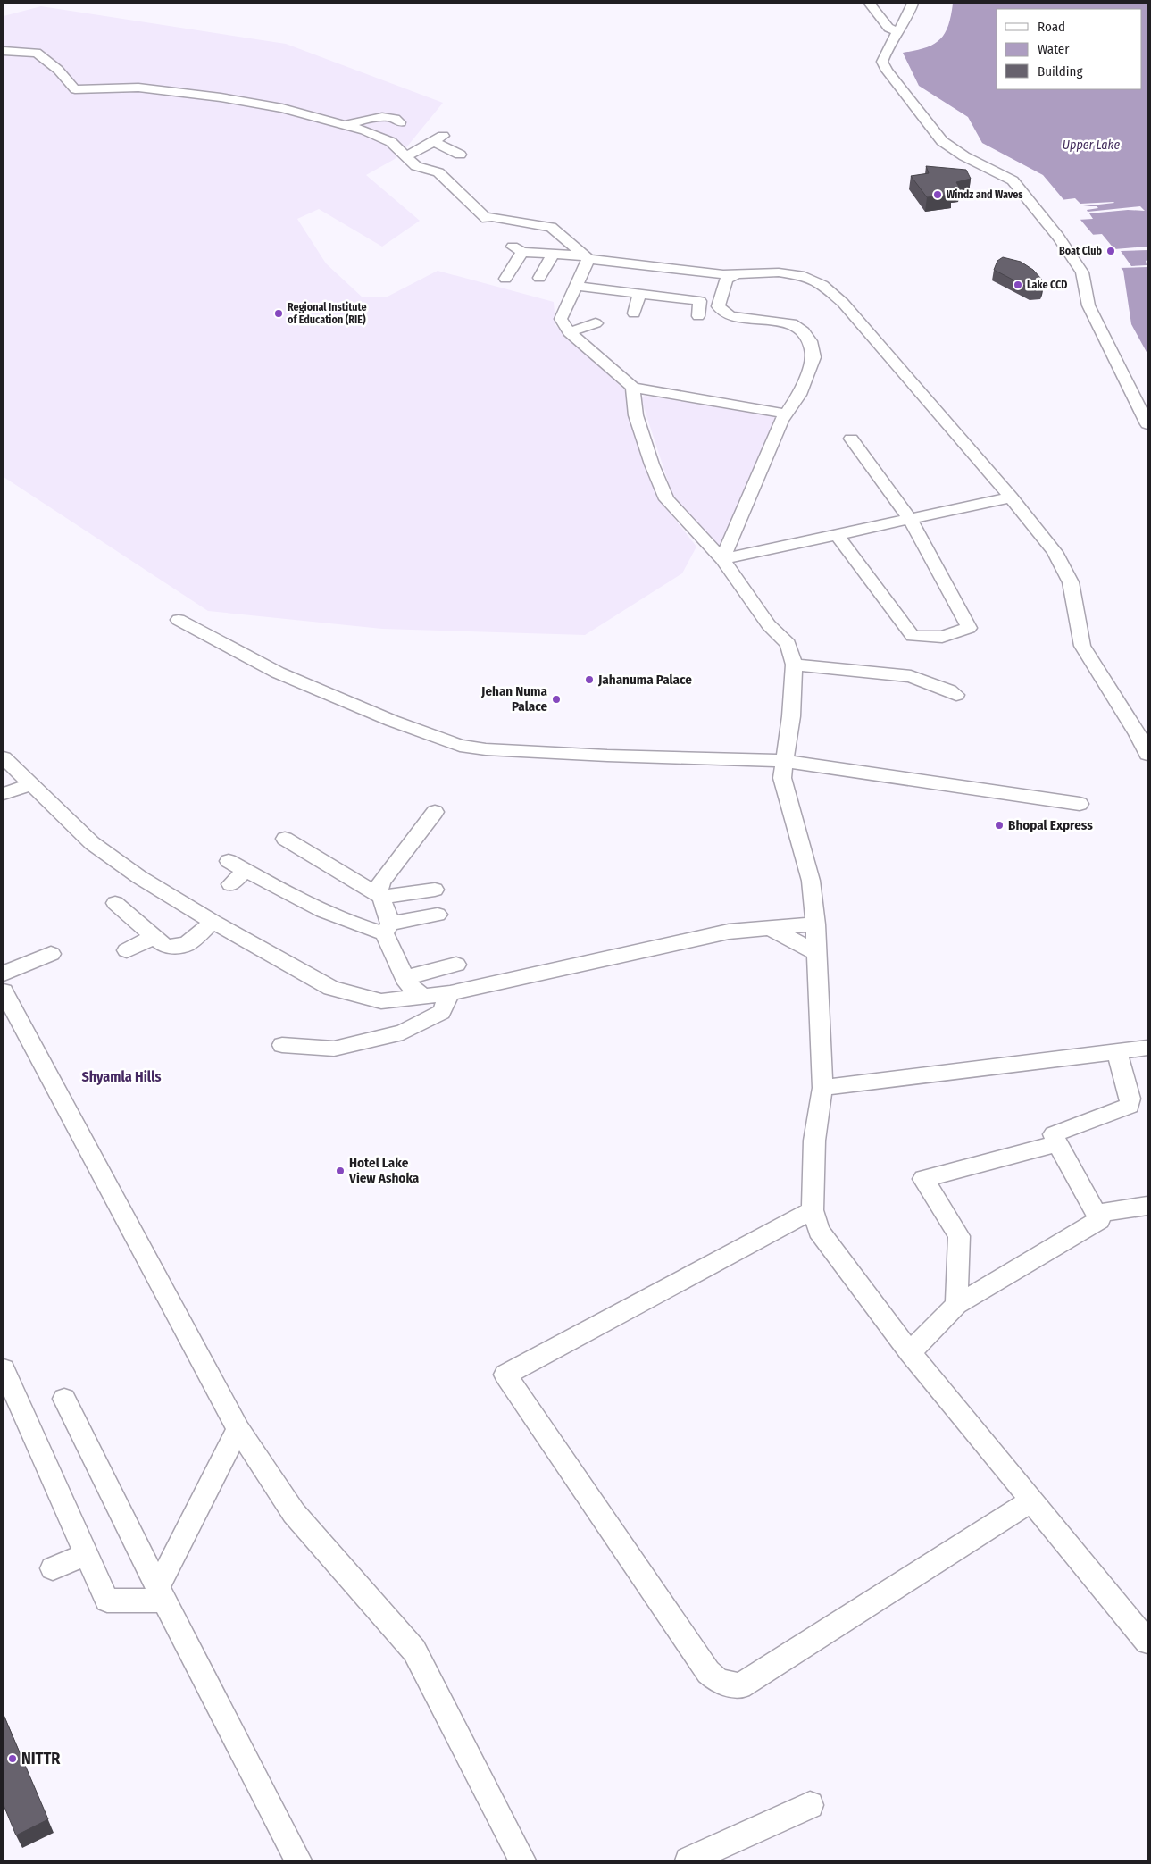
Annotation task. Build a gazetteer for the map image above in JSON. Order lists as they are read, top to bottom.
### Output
{
  "districts": ["Shyamla Hills"],
  "water": ["Upper Lake"],
  "places": [
    "Windz and Waves",
    "Boat Club",
    "Lake CCD",
    "Regional Institute of Education (RIE)",
    "Jahanuma Palace",
    "Jehan Numa Palace",
    "Bhopal Express",
    "Hotel Lake View Ashoka",
    "NITTR"
  ],
  "legend": ["Road", "Water", "Building"]
}
